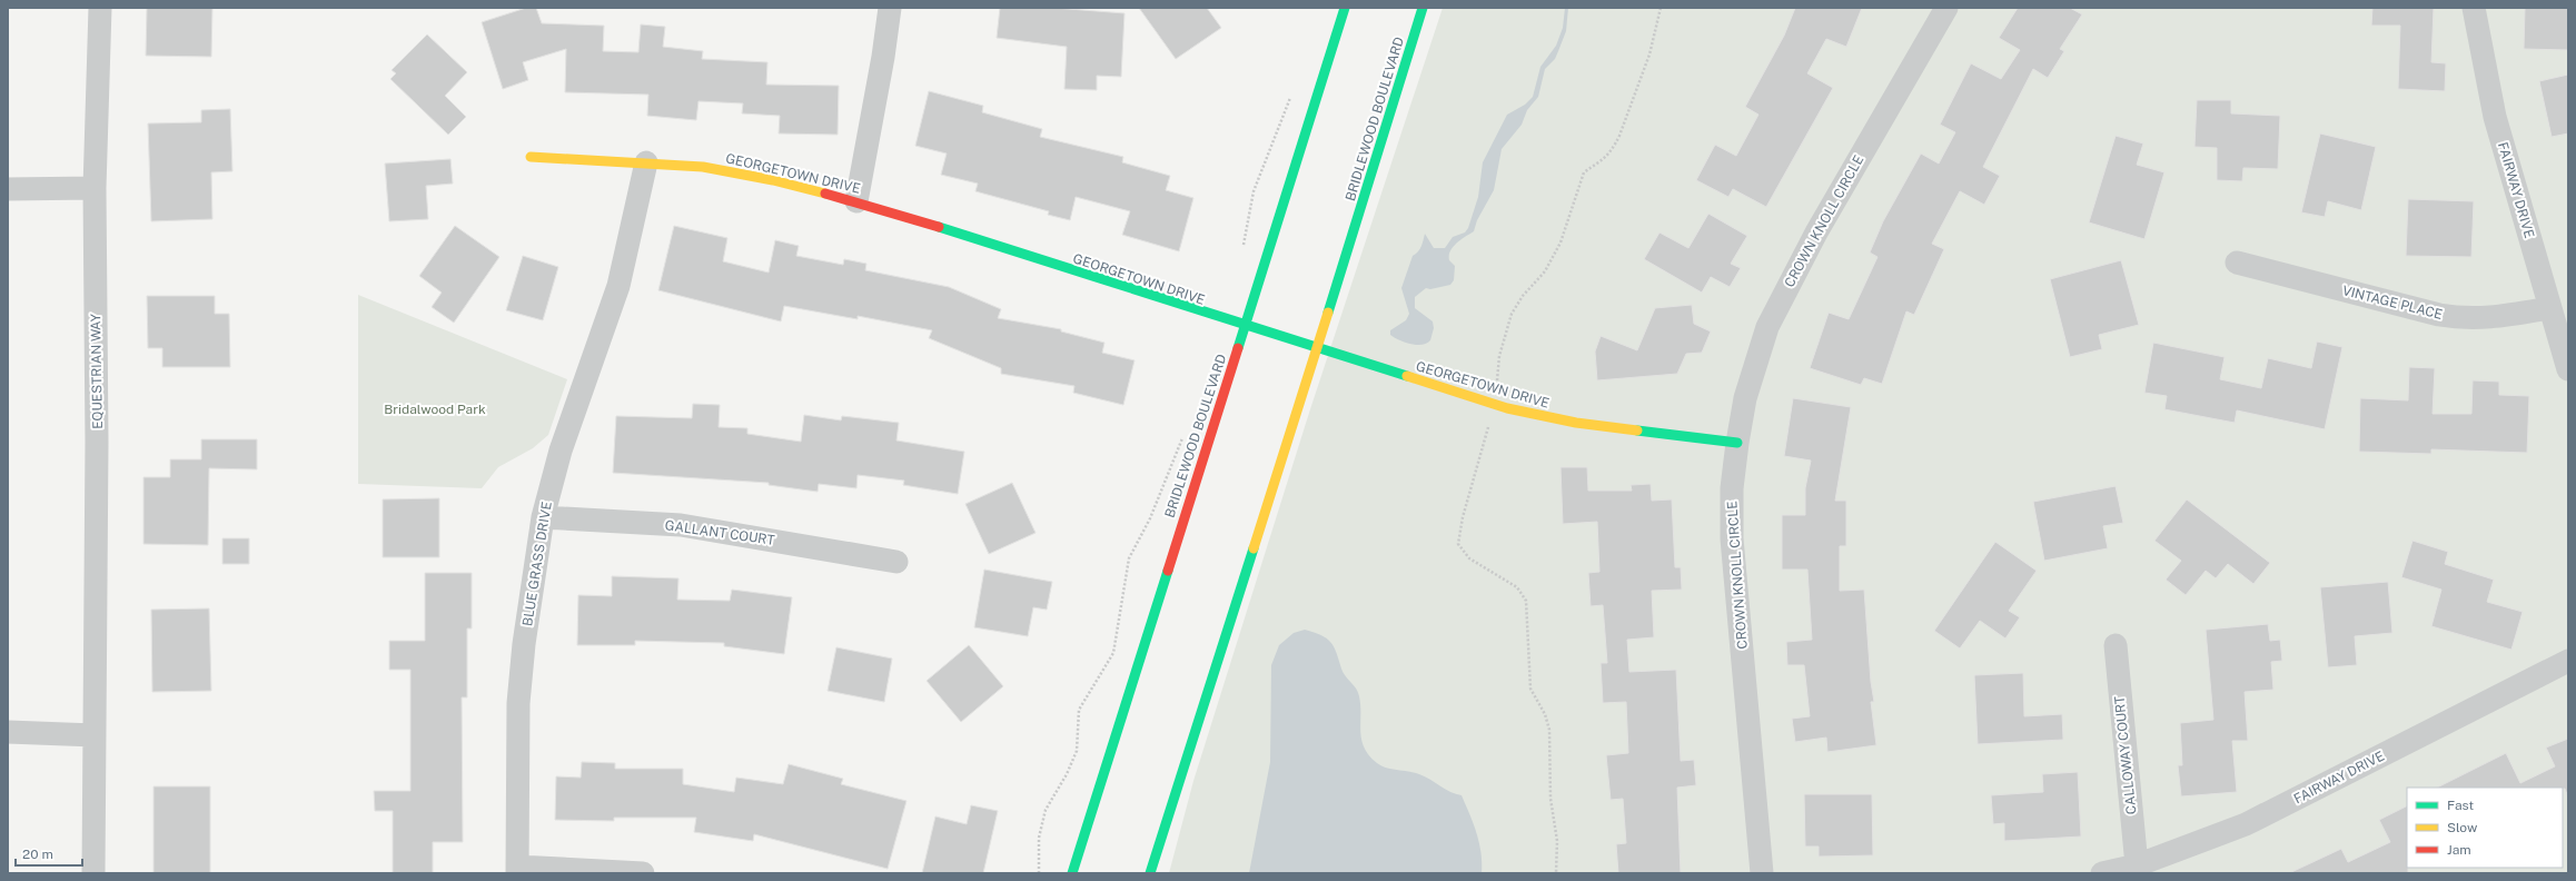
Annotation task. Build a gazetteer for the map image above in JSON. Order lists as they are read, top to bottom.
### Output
{
  "streets": {
    "main road": ["BRIDLEWOOD BOULEVARD", "GEORGETOWN DRIVE"],
    "street": [
      "FAIRWAY DRIVE",
      "CROWN KNOLL CIRCLE",
      "VINTAGE PLACE",
      "EQUESTRIAN WAY",
      "GALLANT COURT",
      "BLUE GRASS DRIVE",
      "CALLOWAY COURT"
    ]
  },
  "crossings": [
    ["BRIDLEWOOD BOULEVARD", "GEORGETOWN DRIVE"],
    ["GEORGETOWN DRIVE", "CROWN KNOLL CIRCLE"],
    ["GEORGETOWN DRIVE", "BLUE GRASS DRIVE"],
    ["FAIRWAY DRIVE", "VINTAGE PLACE"],
    ["FAIRWAY DRIVE", "CALLOWAY COURT"],
    ["GALLANT COURT", "BLUE GRASS DRIVE"]
  ],
  "parks": ["Bridalwood Park"],
  "legend": ["Fast", "Slow", "Jam"],
  "scale_bar": "20 m"
}
